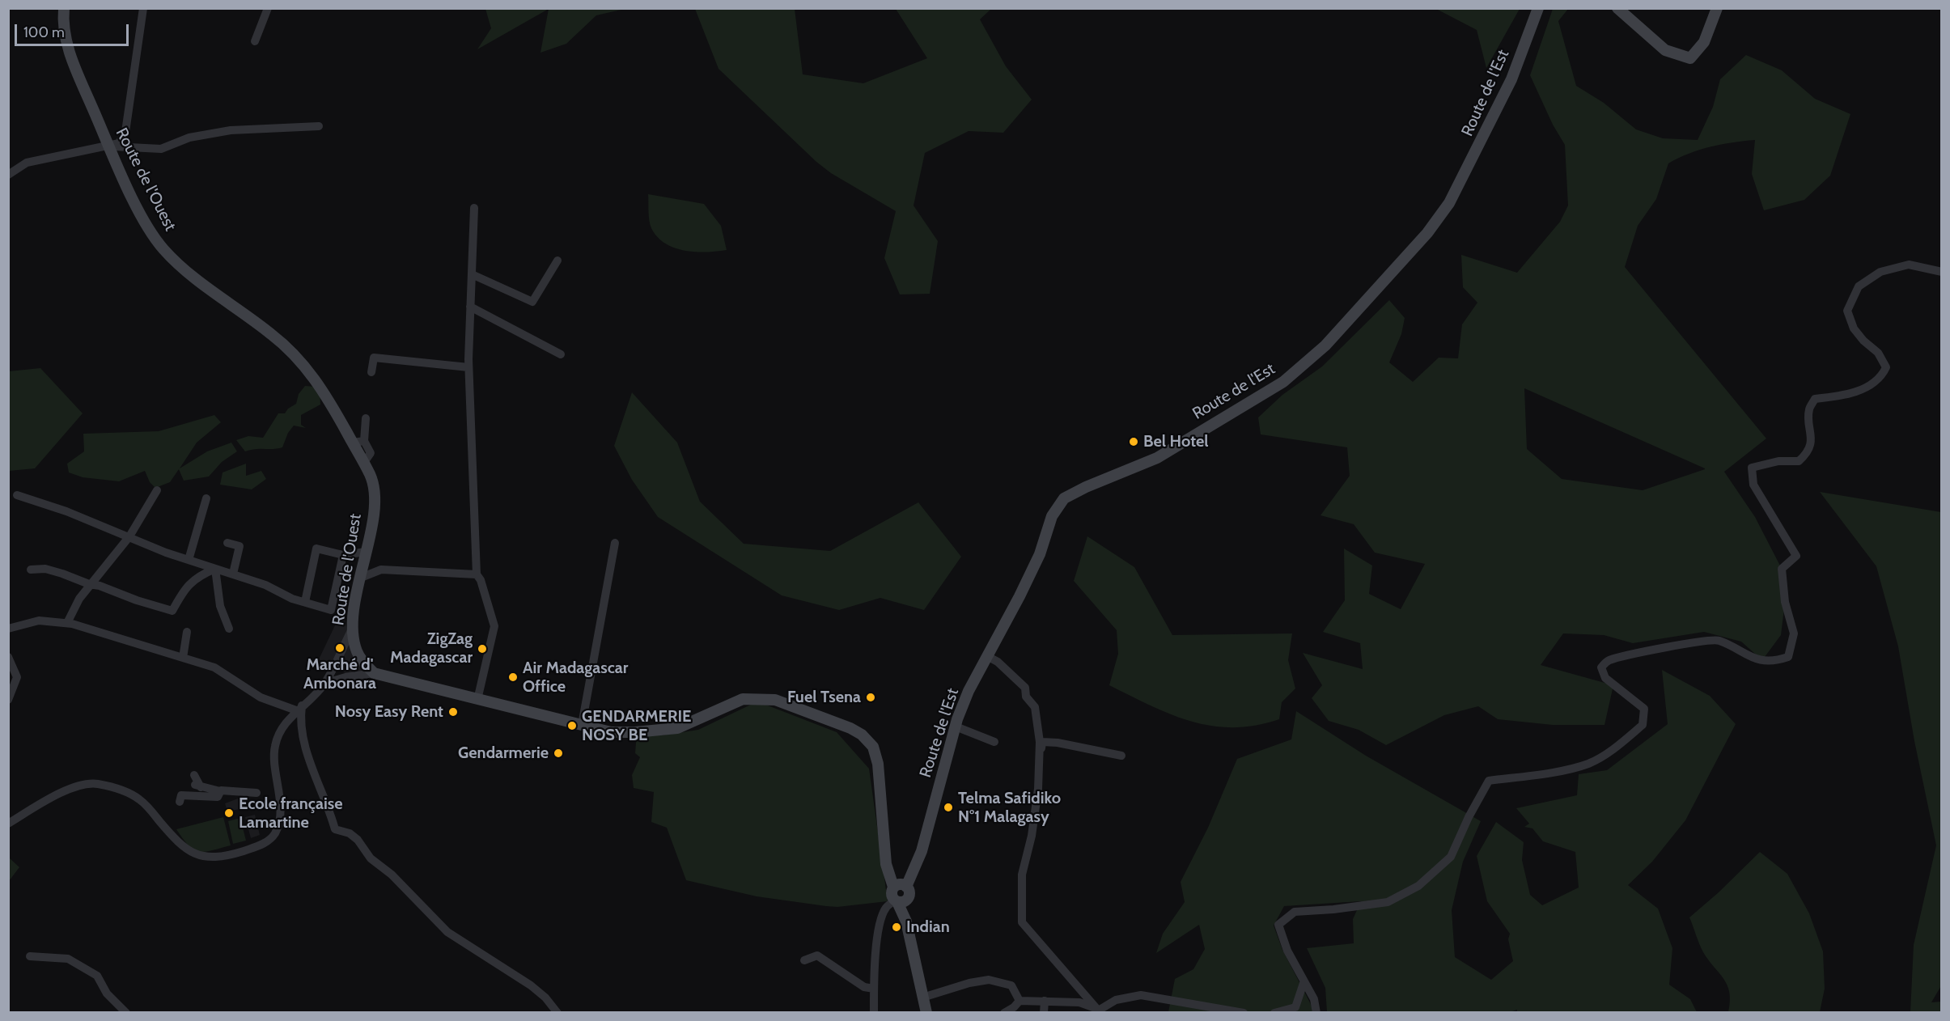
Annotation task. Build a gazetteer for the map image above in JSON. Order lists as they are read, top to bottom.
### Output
{
  "streets": {
    "main road": ["Route de l'Est", "Route de l'Ouest"]
  },
  "places": [
    "Bel Hotel",
    "Marché d' Ambonara",
    "ZigZag Madagascar",
    "Air Madagascar Office",
    "Fuel Tsena",
    "Nosy Easy Rent",
    "GENDARMERIE NOSY BE",
    "Gendarmerie",
    "Telma Safidiko N°1 Malagasy",
    "Ecole française Lamartine",
    "Indian"
  ],
  "scale_bar": "100 m"
}
